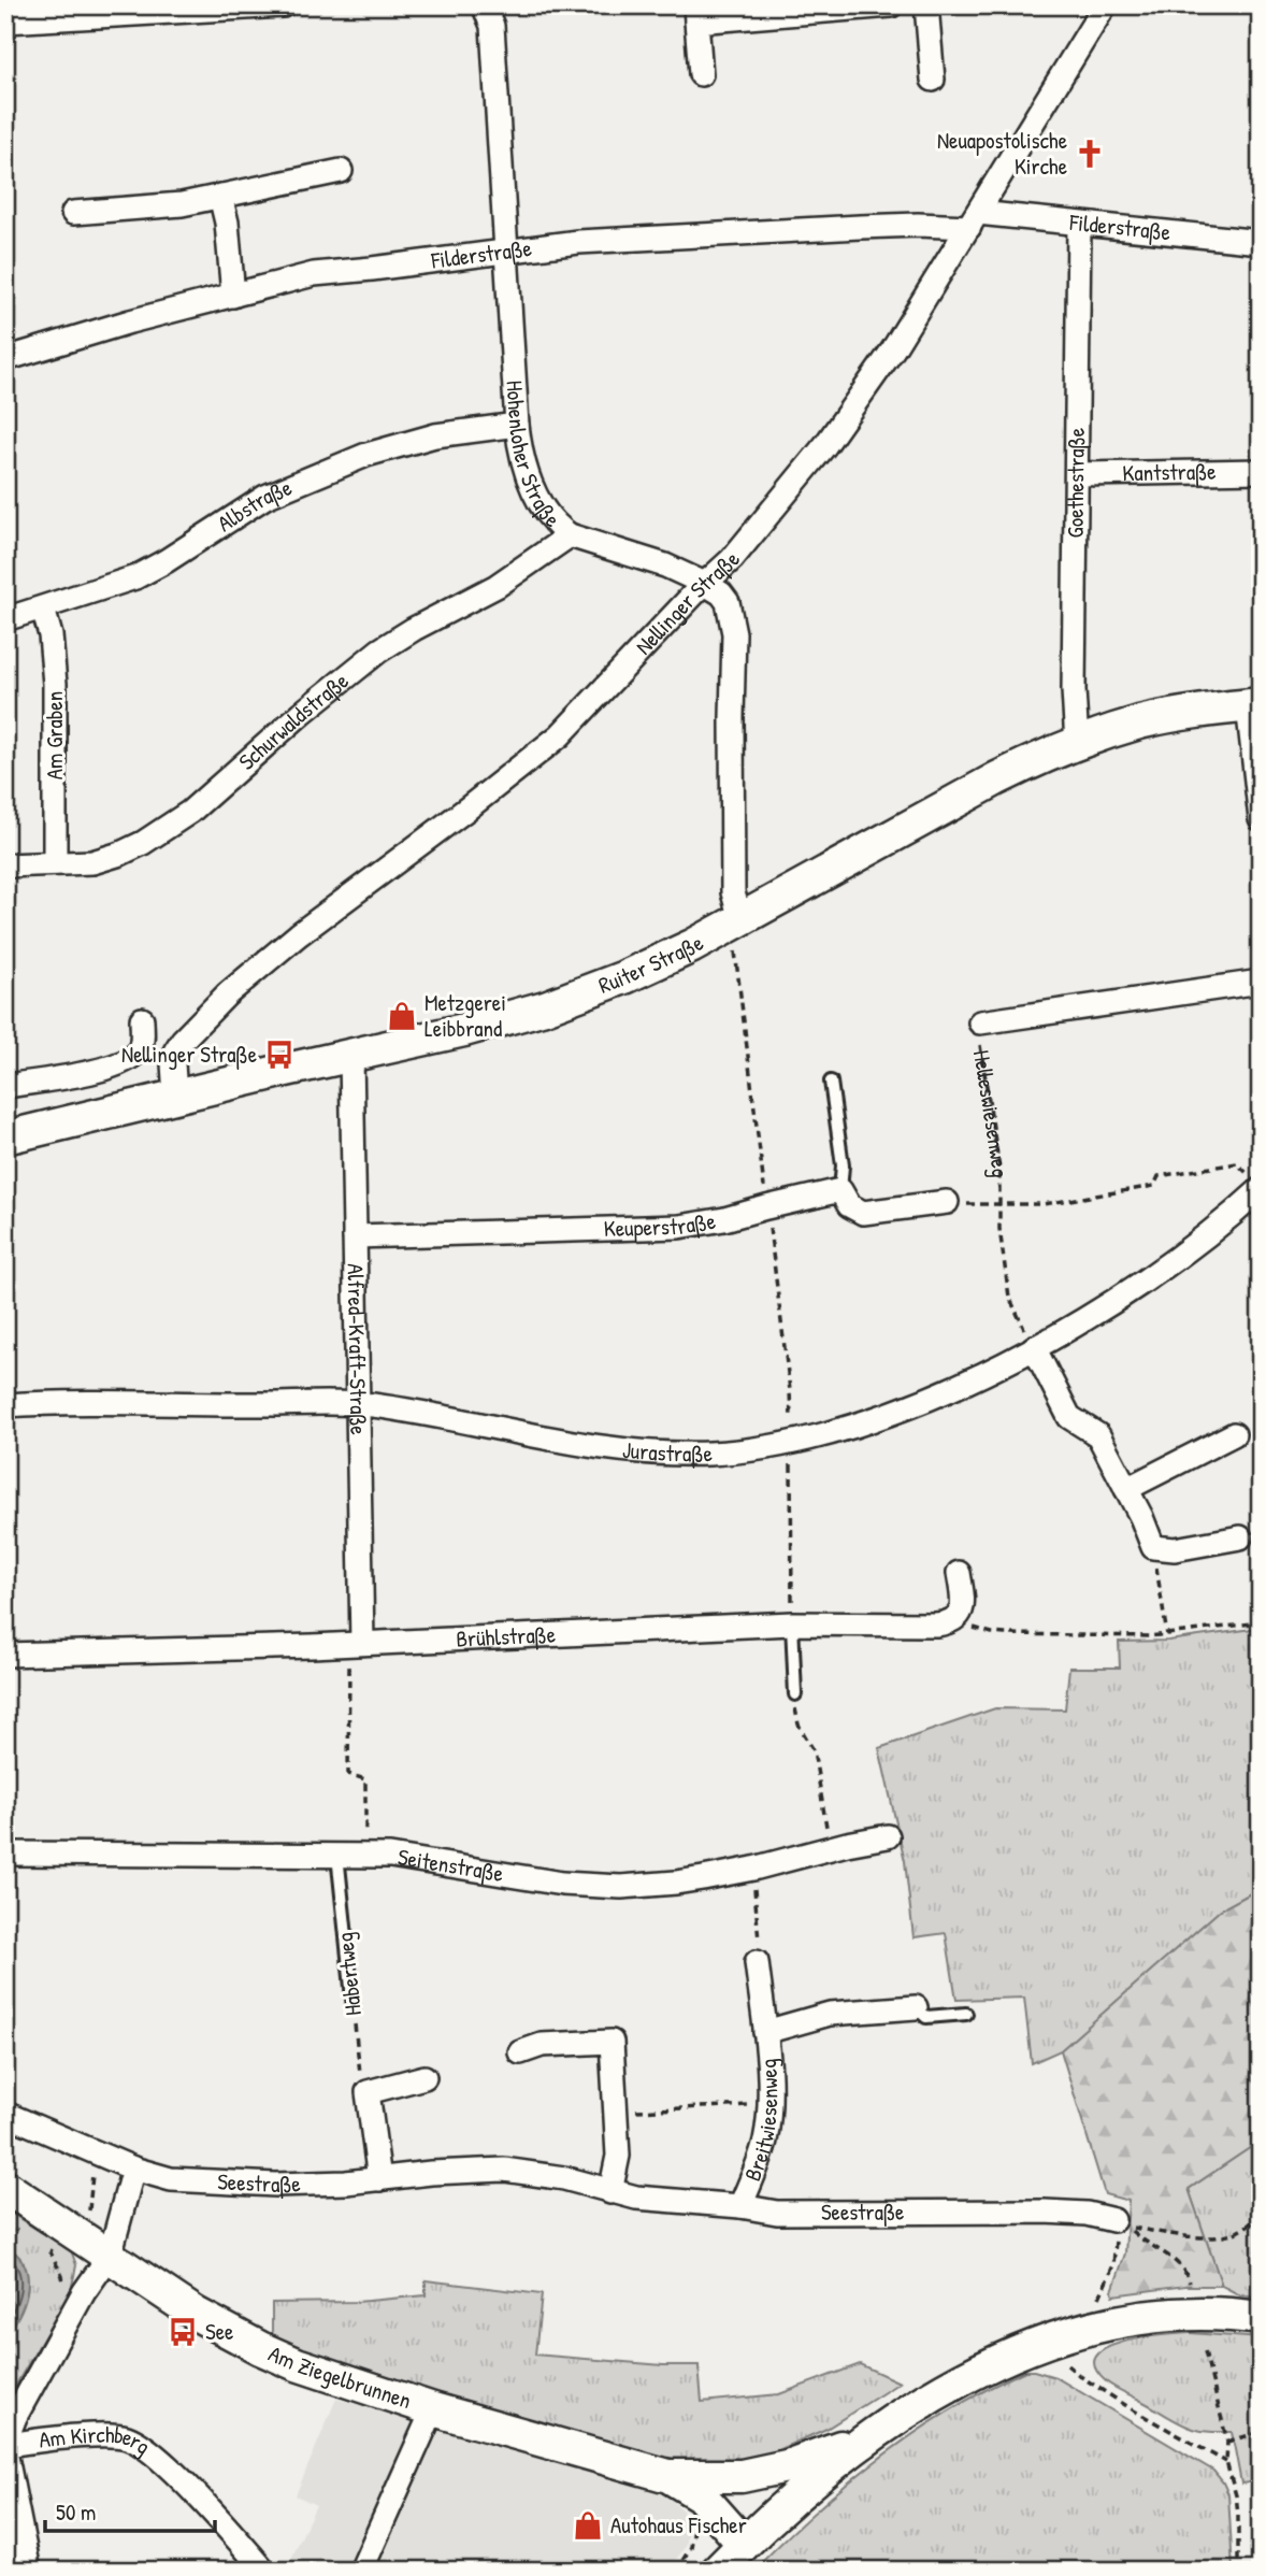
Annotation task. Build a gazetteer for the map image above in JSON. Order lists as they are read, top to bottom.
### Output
{
  "streets": {
    "street": [
      "Filderstraße",
      "Hohenloher Straße",
      "Kantstraße",
      "Goethestraße",
      "Albstraße",
      "Nellinger Straße",
      "Schurwaldstraße",
      "Am Graben",
      "Ruiter Straße",
      "Helleswiesenweg",
      "Keuperstraße",
      "Alfred-Kraft-Straße",
      "Jurastraße",
      "Brühlstraße",
      "Seitenstraße",
      "Breitwiesenweg",
      "Seestraße",
      "Am Ziegelbrunnen",
      "Am Kirchberg"
    ],
    "lane": ["Habertweg"]
  },
  "crossings": [
    ["Filderstraße", "Hohenloher Straße"],
    ["Filderstraße", "Goethestraße"],
    ["Filderstraße", "Nellinger Straße"],
    ["Hohenloher Straße", "Albstraße"],
    ["Hohenloher Straße", "Nellinger Straße"],
    ["Hohenloher Straße", "Schurwaldstraße"],
    ["Hohenloher Straße", "Ruiter Straße"],
    ["Kantstraße", "Goethestraße"],
    ["Goethestraße", "Ruiter Straße"],
    ["Albstraße", "Am Graben"],
    ["Nellinger Straße", "Ruiter Straße"],
    ["Schurwaldstraße", "Am Graben"],
    ["Ruiter Straße", "Alfred-Kraft-Straße"],
    ["Helleswiesenweg", "Jurastraße"],
    ["Keuperstraße", "Alfred-Kraft-Straße"],
    ["Alfred-Kraft-Straße", "Jurastraße"],
    ["Alfred-Kraft-Straße", "Brühlstraße"],
    ["Seitenstraße", "Habertweg"],
    ["Breitwiesenweg", "Seestraße"]
  ],
  "places": {
    "church": ["Neuapostolische Kirche"],
    "shop": ["Metzgerei Leibbrand", "Autohaus Fischer"],
    "bus stop": ["Nellinger Straße", "See"]
  },
  "scale_bar": "50 m"
}
